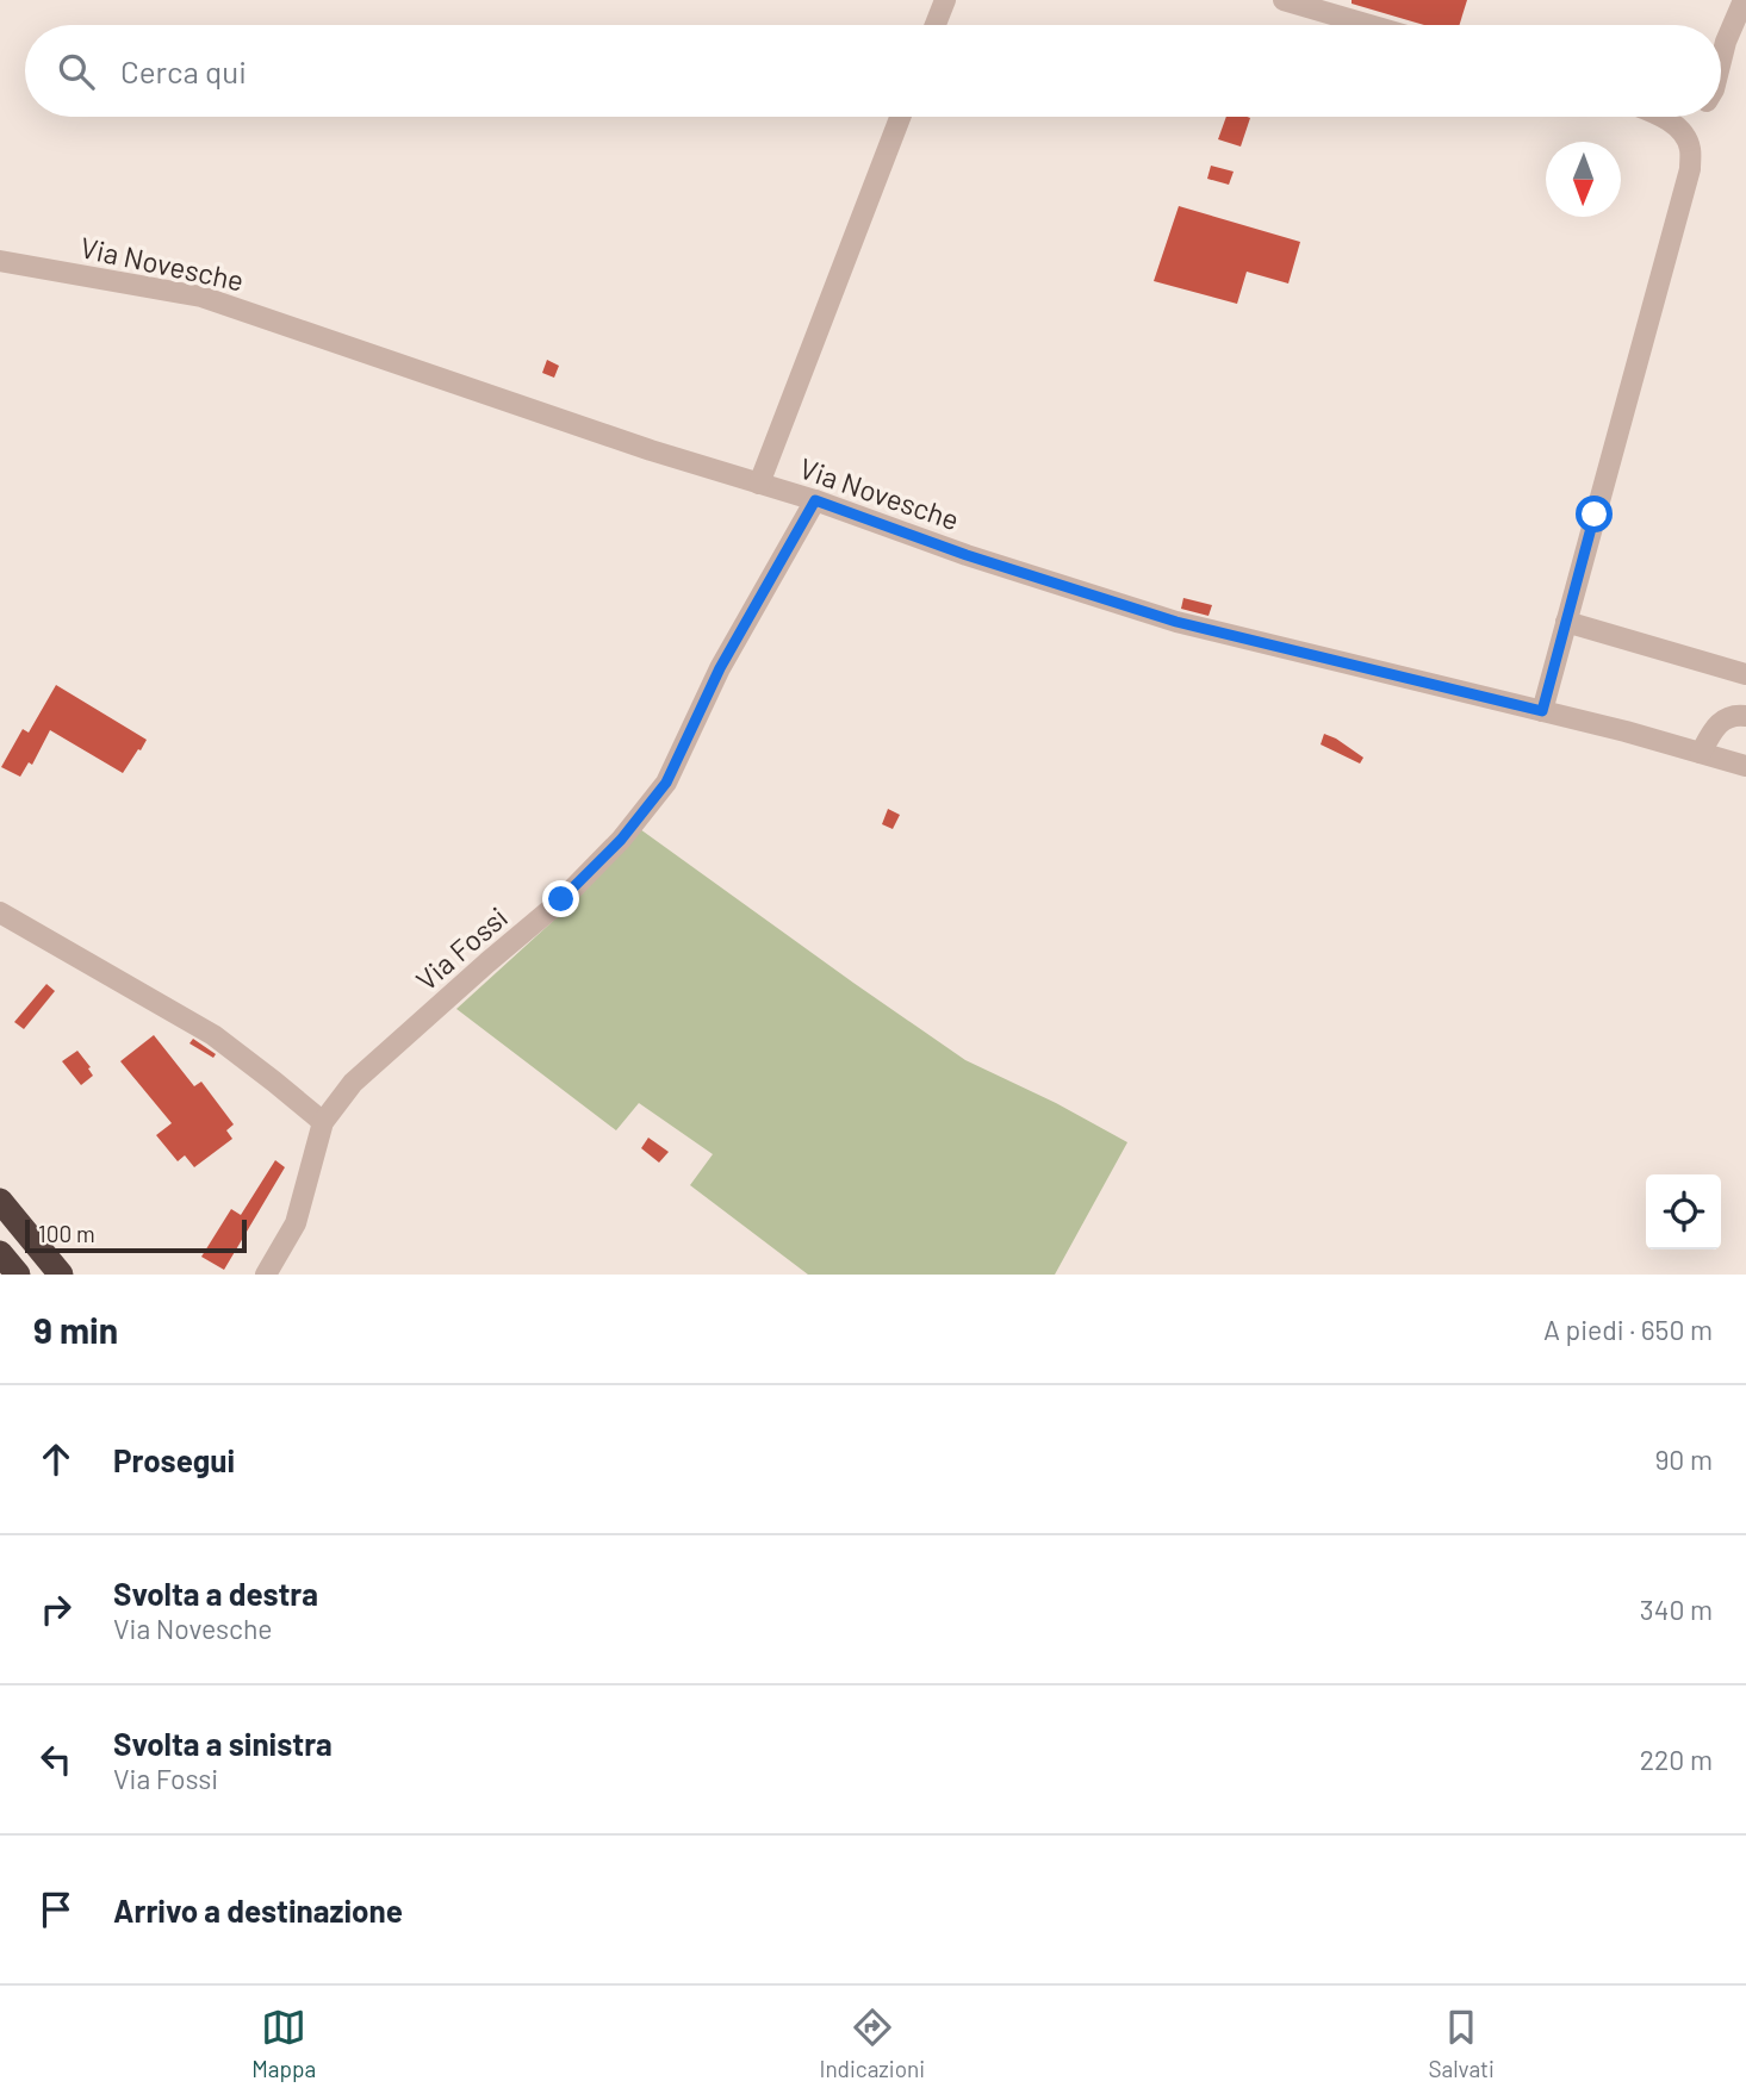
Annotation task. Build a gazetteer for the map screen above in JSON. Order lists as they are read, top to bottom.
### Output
{
  "streets": {
    "street": ["Via Novesche", "Via Fossi"]
  },
  "crossings": [
    ["Via Novesche", "Via Fossi"]
  ],
  "scale_bar": "100 m",
  "north": "bottom",
  "page": {
    "search": "Cerca qui",
    "scale": "100 m",
    "heading": ["9 min", "A piedi · 650 m"],
    "list": [
      ["Prosegui", "90 m"],
      ["Svolta a destra", "Via Novesche", "340 m"],
      ["Svolta a sinistra", "Via Fossi", "220 m"],
      "Arrivo a destinazione"
    ],
    "nav": ["Mappa", "Indicazioni", "Salvati"]
  }
}
